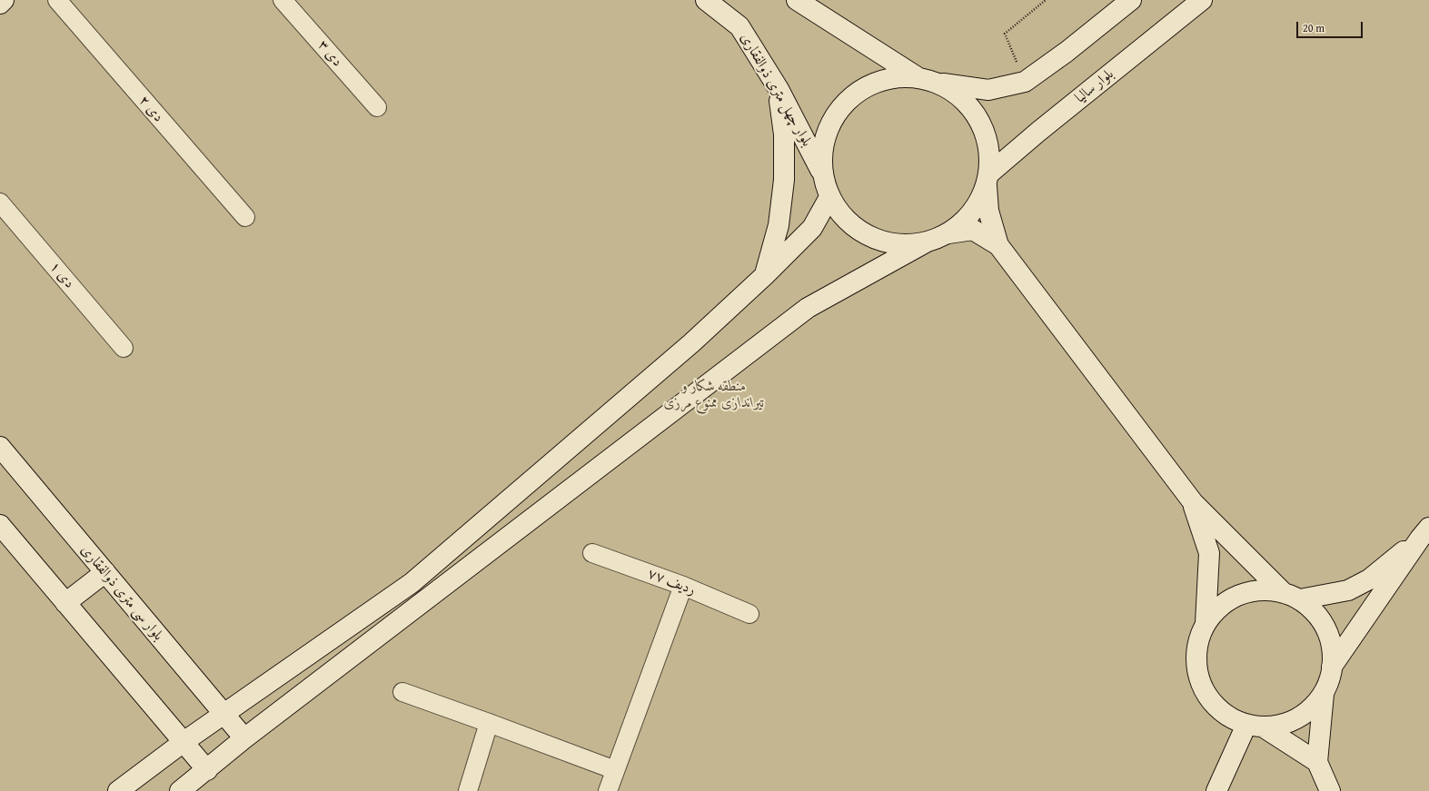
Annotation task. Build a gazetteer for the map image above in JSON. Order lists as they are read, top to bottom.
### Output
{
  "streets": {
    "main road": ["بلوار سالیا", "بلوار چهل متری ذوالفقاری", "بلوار سی متری ذوالفقاری"],
    "street": [
      "دی ۳",
      "دی ۲",
      "دی ۱",
      "ردیف ۷۷"
    ]
  },
  "parks": ["منطقه شکار و تیراندازی ممنوع مرزی"],
  "scale_bar": "20 m"
}
